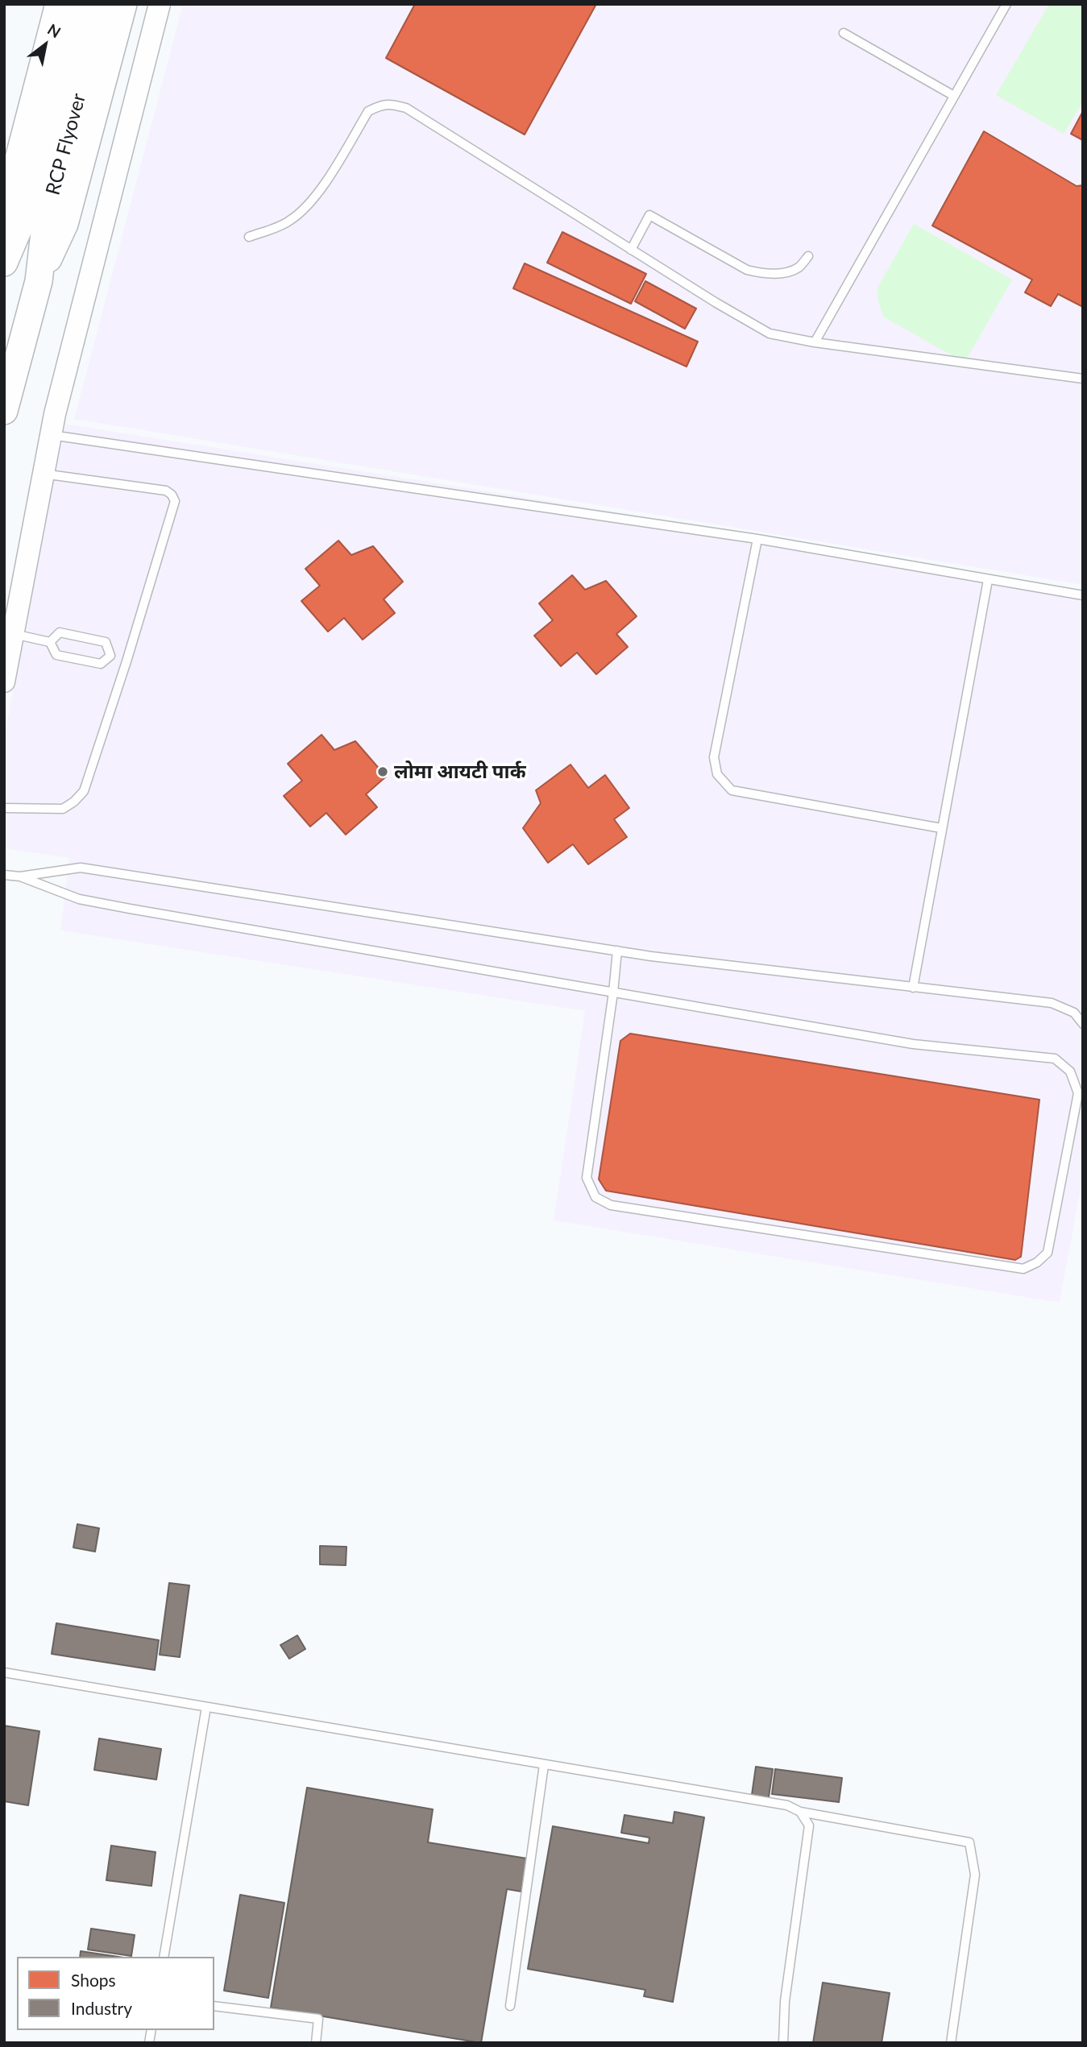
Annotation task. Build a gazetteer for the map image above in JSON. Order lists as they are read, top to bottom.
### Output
{
  "streets": {
    "main road": ["RCP Flyover"]
  },
  "places": ["लोमा आयटी पार्क"],
  "legend": ["Shops", "Industry"],
  "north": "top right"
}
